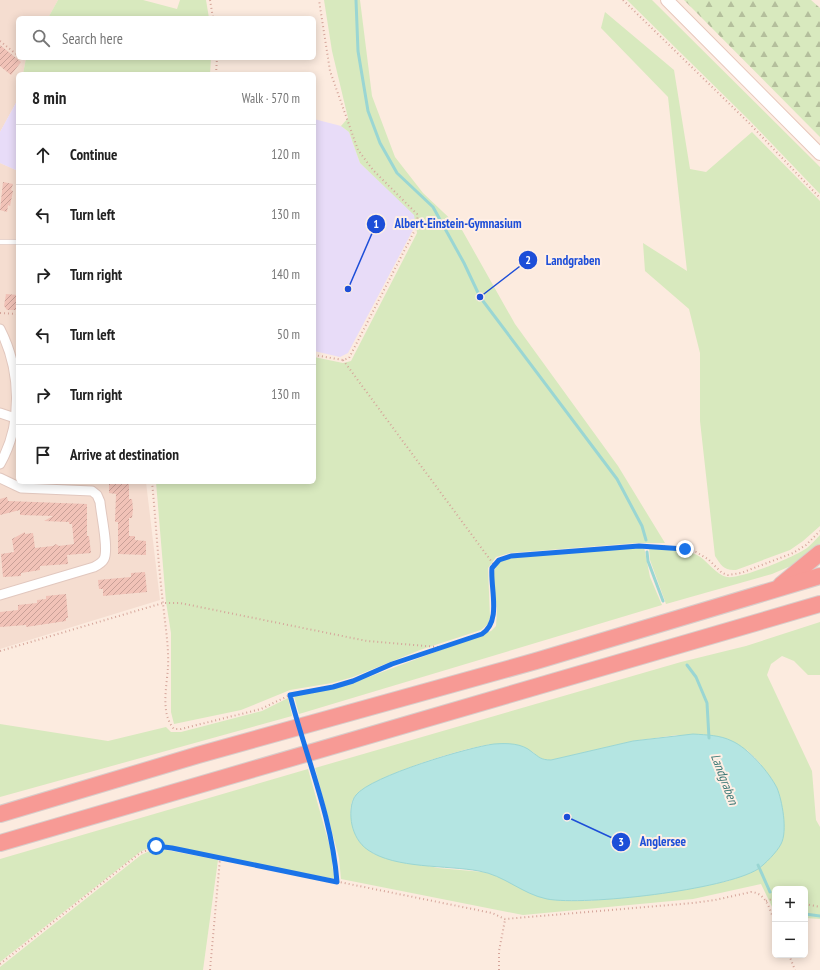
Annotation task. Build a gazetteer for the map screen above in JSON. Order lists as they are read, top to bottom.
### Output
{
  "water": ["Landgraben"],
  "places": ["Albert-Einstein-Gymnasium", "Landgraben", "Anglersee"],
  "page": {
    "search": "Search here",
    "heading": ["8 min", "Walk · 570 m"],
    "list": [
      ["Continue", "120 m"],
      ["Turn left", "130 m"],
      ["Turn right", "140 m"],
      ["Turn left", "50 m"],
      ["Turn right", "130 m"],
      "Arrive at destination"
    ],
    "map_buttons": ["+", "−"]
  }
}
